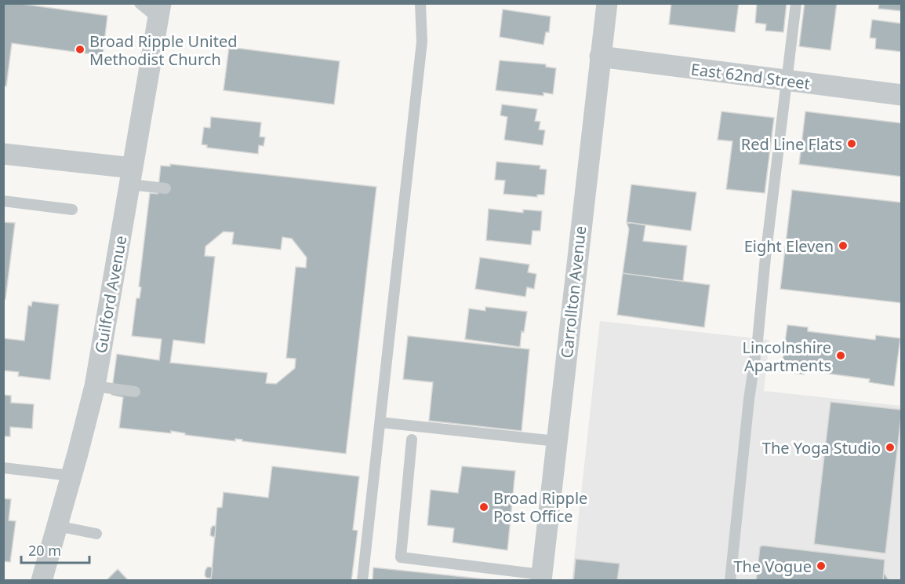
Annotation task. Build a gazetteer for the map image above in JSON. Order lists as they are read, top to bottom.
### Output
{
  "streets": {
    "street": ["East 62nd Street", "Carrollton Avenue", "Guilford Avenue"]
  },
  "crossings": [
    ["East 62nd Street", "Carrollton Avenue"]
  ],
  "places": [
    "Broad Ripple United Methodist Church",
    "Red Line Flats",
    "Eight Eleven",
    "Lincolnshire Apartments",
    "The Yoga Studio",
    "Broad Ripple Post Office",
    "The Vogue"
  ],
  "scale_bar": "20 m"
}
